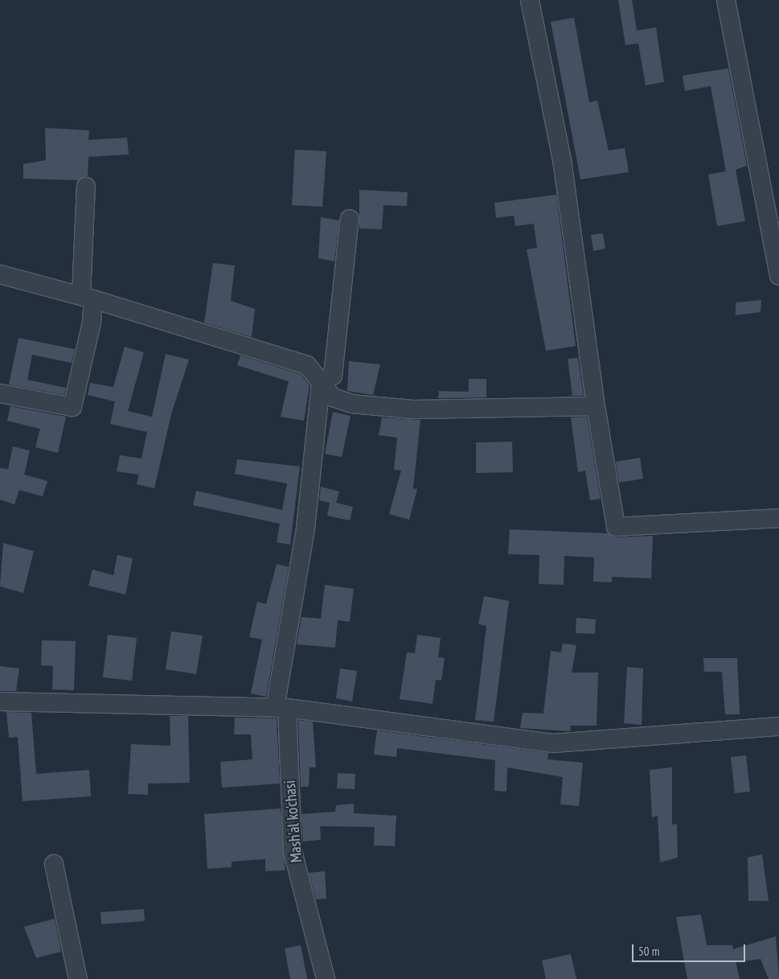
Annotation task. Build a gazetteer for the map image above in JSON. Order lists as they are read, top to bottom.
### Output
{
  "streets": {
    "street": ["Mash'al ko'chasi"]
  },
  "scale_bar": "50 m"
}
